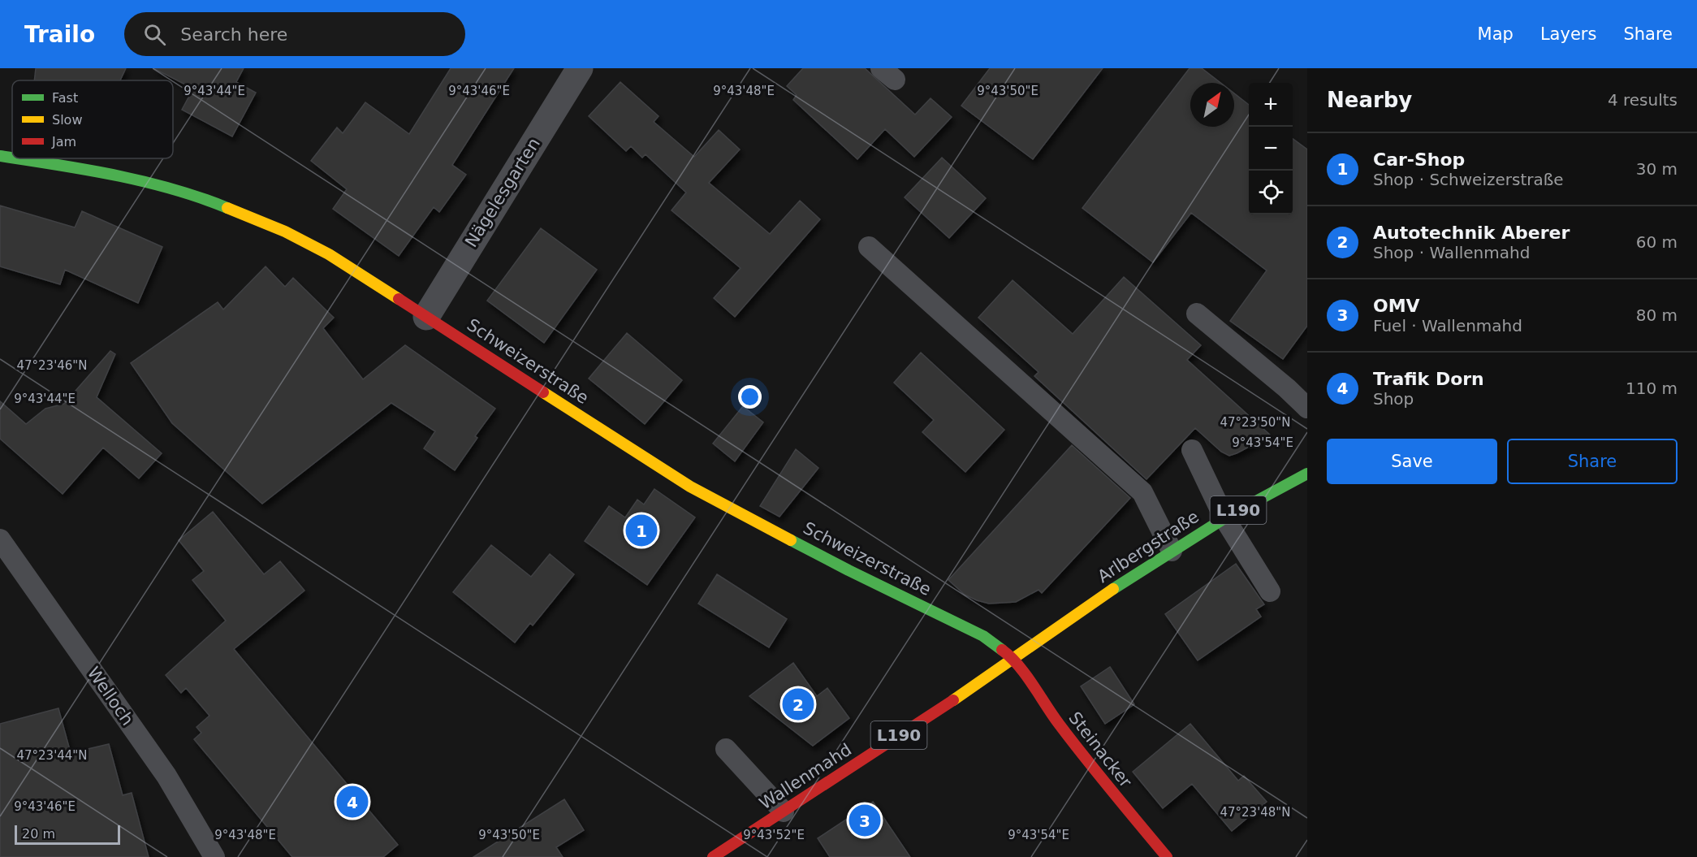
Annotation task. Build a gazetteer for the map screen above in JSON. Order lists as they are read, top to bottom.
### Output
{
  "streets": {
    "street": [
      "Nägelesgarten",
      "Schweizerstraße",
      "L190",
      "Arlbergstraße",
      "Steinacker",
      "Wallenmahd"
    ],
    "lane": ["Welloch"]
  },
  "crossings": [
    ["Nägelesgarten", "Schweizerstraße"],
    ["Schweizerstraße", "Arlbergstraße"],
    ["Schweizerstraße", "Steinacker"],
    ["Schweizerstraße", "Wallenmahd"],
    ["Arlbergstraße", "Steinacker"],
    ["Arlbergstraße", "Wallenmahd"],
    ["Steinacker", "Wallenmahd"]
  ],
  "legend": ["Fast", "Slow", "Jam"],
  "scale_bar": "20 m",
  "north": "top right",
  "page": {
    "header": "Trailo",
    "search": "Search here",
    "nav": ["Map", "Layers", "Share"],
    "heading": ["Nearby", "4 results"],
    "map_buttons": ["+", "−"],
    "list": [
      {
        "mark": "1",
        "name": "Car-Shop",
        "note": "Shop · Schweizerstraße",
        "value": "30 m"
      },
      {
        "mark": "2",
        "name": "Autotechnik Aberer",
        "note": "Shop · Wallenmahd",
        "value": "60 m"
      },
      {
        "mark": "3",
        "name": "OMV",
        "note": "Fuel · Wallenmahd",
        "value": "80 m"
      },
      {
        "mark": "4",
        "name": "Trafik Dorn",
        "note": "Shop",
        "value": "110 m"
      }
    ],
    "buttons": ["Save", "Share"],
    "pins": [
      "1",
      "2",
      "4",
      "3"
    ],
    "scale": "20 m"
  },
  "coordinates": [
    "9°43'46\"E",
    "9°43'44\"E",
    "9°43'48\"E",
    "9°43'50\"E",
    "47°23'46\"N",
    "47°23'50\"N",
    "9°43'54\"E",
    "47°23'44\"N",
    "47°23'48\"N",
    "9°43'52\"E"
  ]
}
